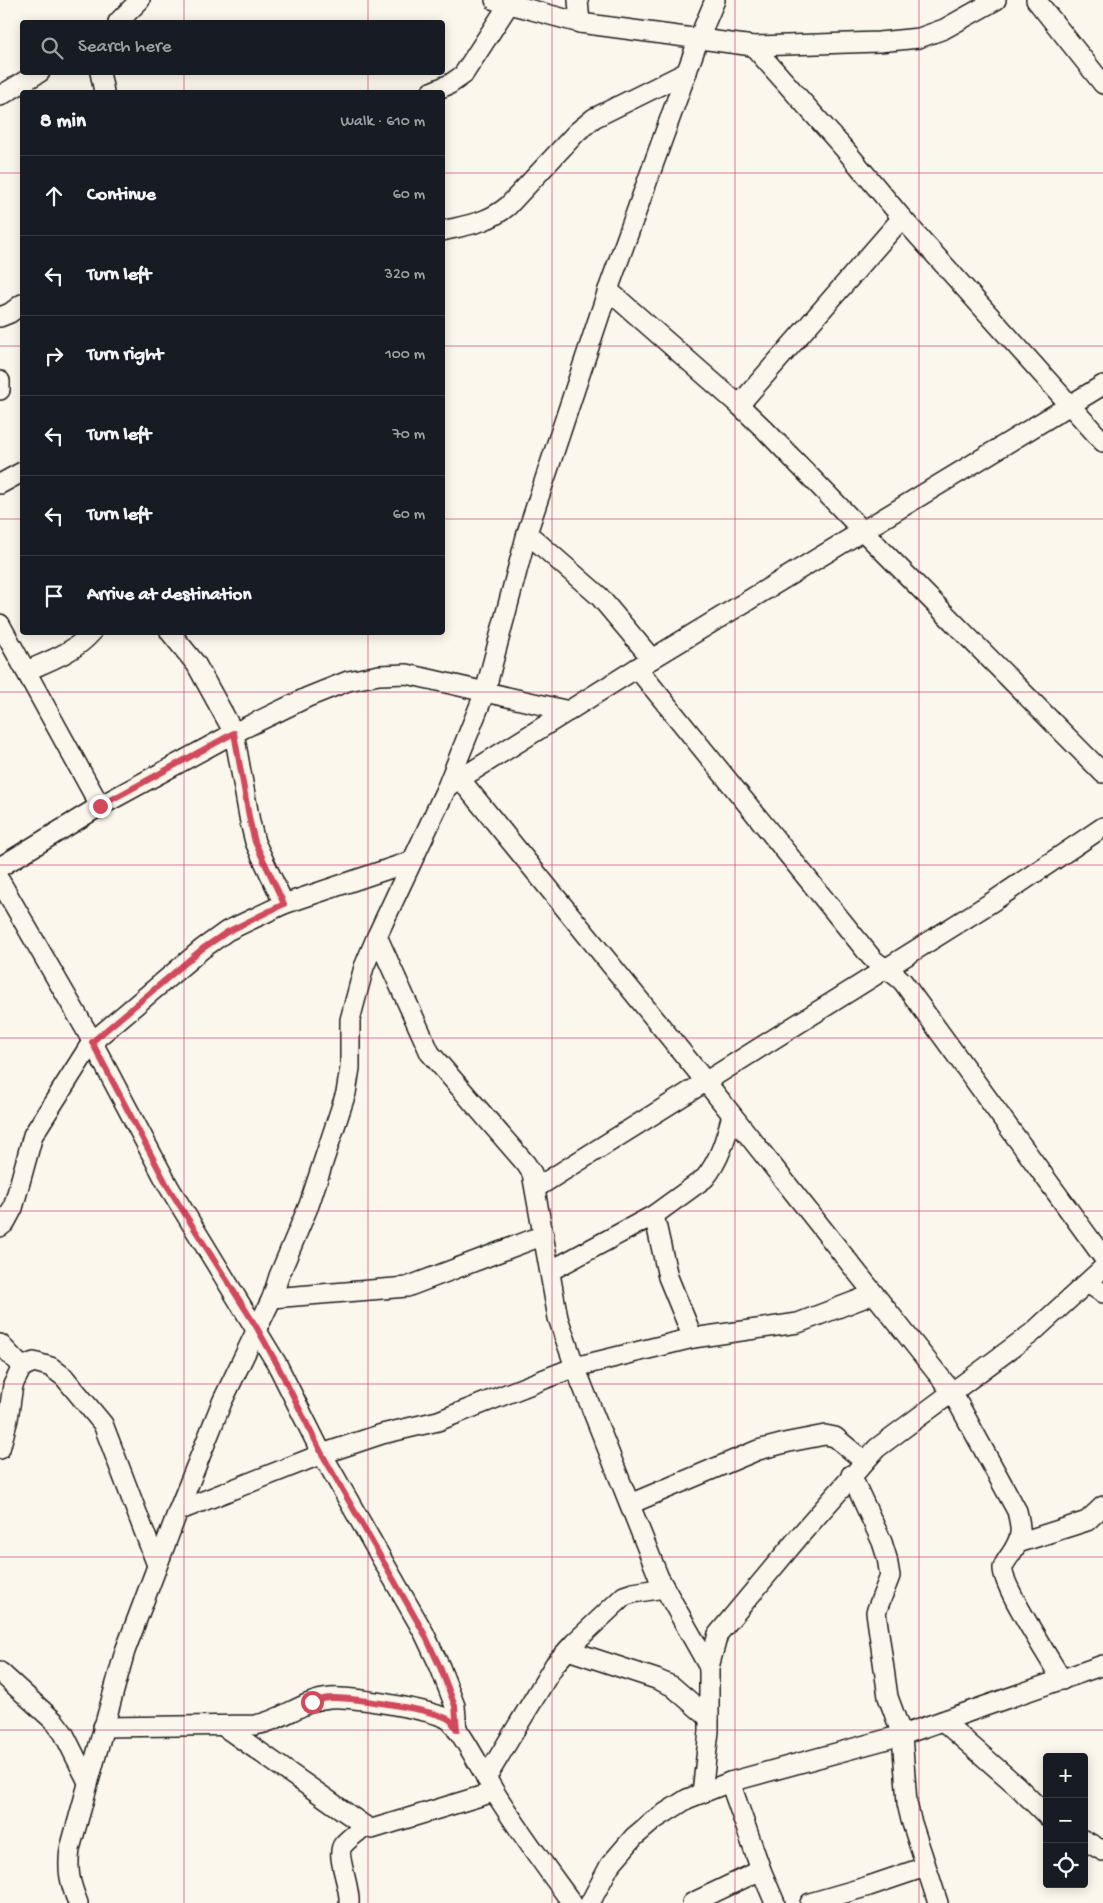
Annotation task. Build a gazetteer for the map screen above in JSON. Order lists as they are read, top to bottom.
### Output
{
  "page": {
    "search": "Search here",
    "heading": ["8 min", "Walk · 610 m"],
    "list": [
      ["Continue", "60 m"],
      ["Turn left", "320 m"],
      ["Turn right", "100 m"],
      ["Turn left", "70 m"],
      ["Turn left", "60 m"],
      "Arrive at destination"
    ],
    "map_buttons": ["+", "−"]
  }
}
